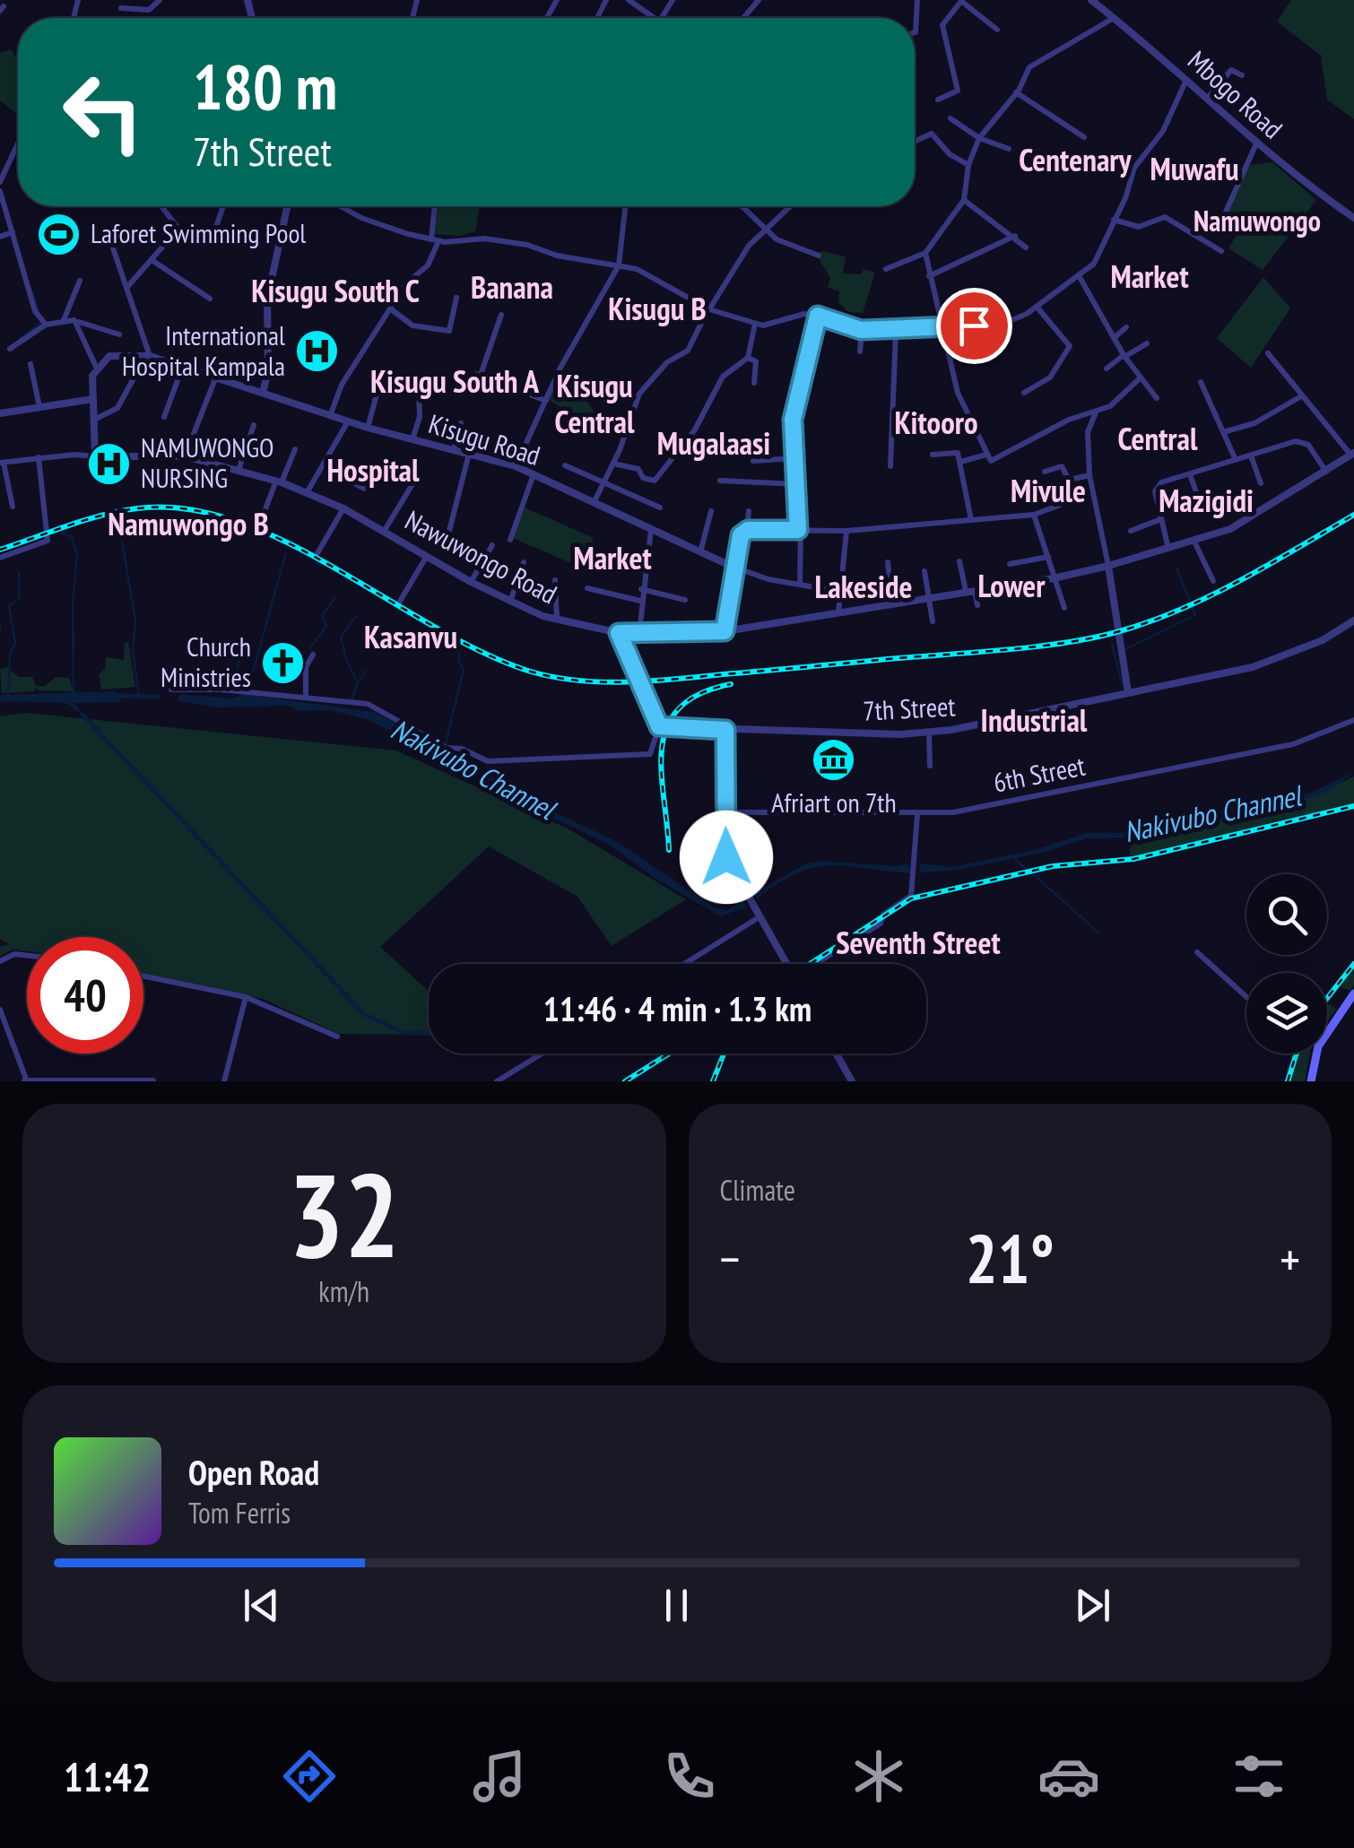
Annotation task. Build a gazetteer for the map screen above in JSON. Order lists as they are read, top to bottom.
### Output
{
  "streets": {
    "street": [
      "Mbogo Road",
      "Kisugu Road",
      "Nawuwongo Road",
      "7th Street",
      "6th Street"
    ]
  },
  "districts": [
    "Centenary",
    "Muwafu",
    "Namuwongo",
    "Market",
    "Banana",
    "Kisugu South C",
    "Kisugu B",
    "Kisugu South A",
    "Kisugu Central",
    "Kitooro",
    "Central",
    "Mugalaasi",
    "Hospital",
    "Mivule",
    "Mazigidi",
    "Namuwongo B",
    "Market",
    "Lower",
    "Lakeside",
    "Kasanvu",
    "Industrial",
    "Seventh Street"
  ],
  "water": ["Nakivubo Channel"],
  "places": {
    "sports": ["Laforet Swimming Pool"],
    "hospital": ["International Hospital Kampala", "NAMUWONGO NURSING"],
    "church": ["Church Ministries"],
    "museum": ["Afriart on 7th"]
  },
  "page": {
    "turn": ["180 m", "7th Street"],
    "limit": "40",
    "trip": "11:46 · 4 min · 1.3 km",
    "tile": [
      ["32", "km/h"],
      "Climate"
    ],
    "heat": ["−", "21°", "+"],
    "song": ["Open Road", "Tom Ferris"],
    "tabs": "11:42"
  }
}
